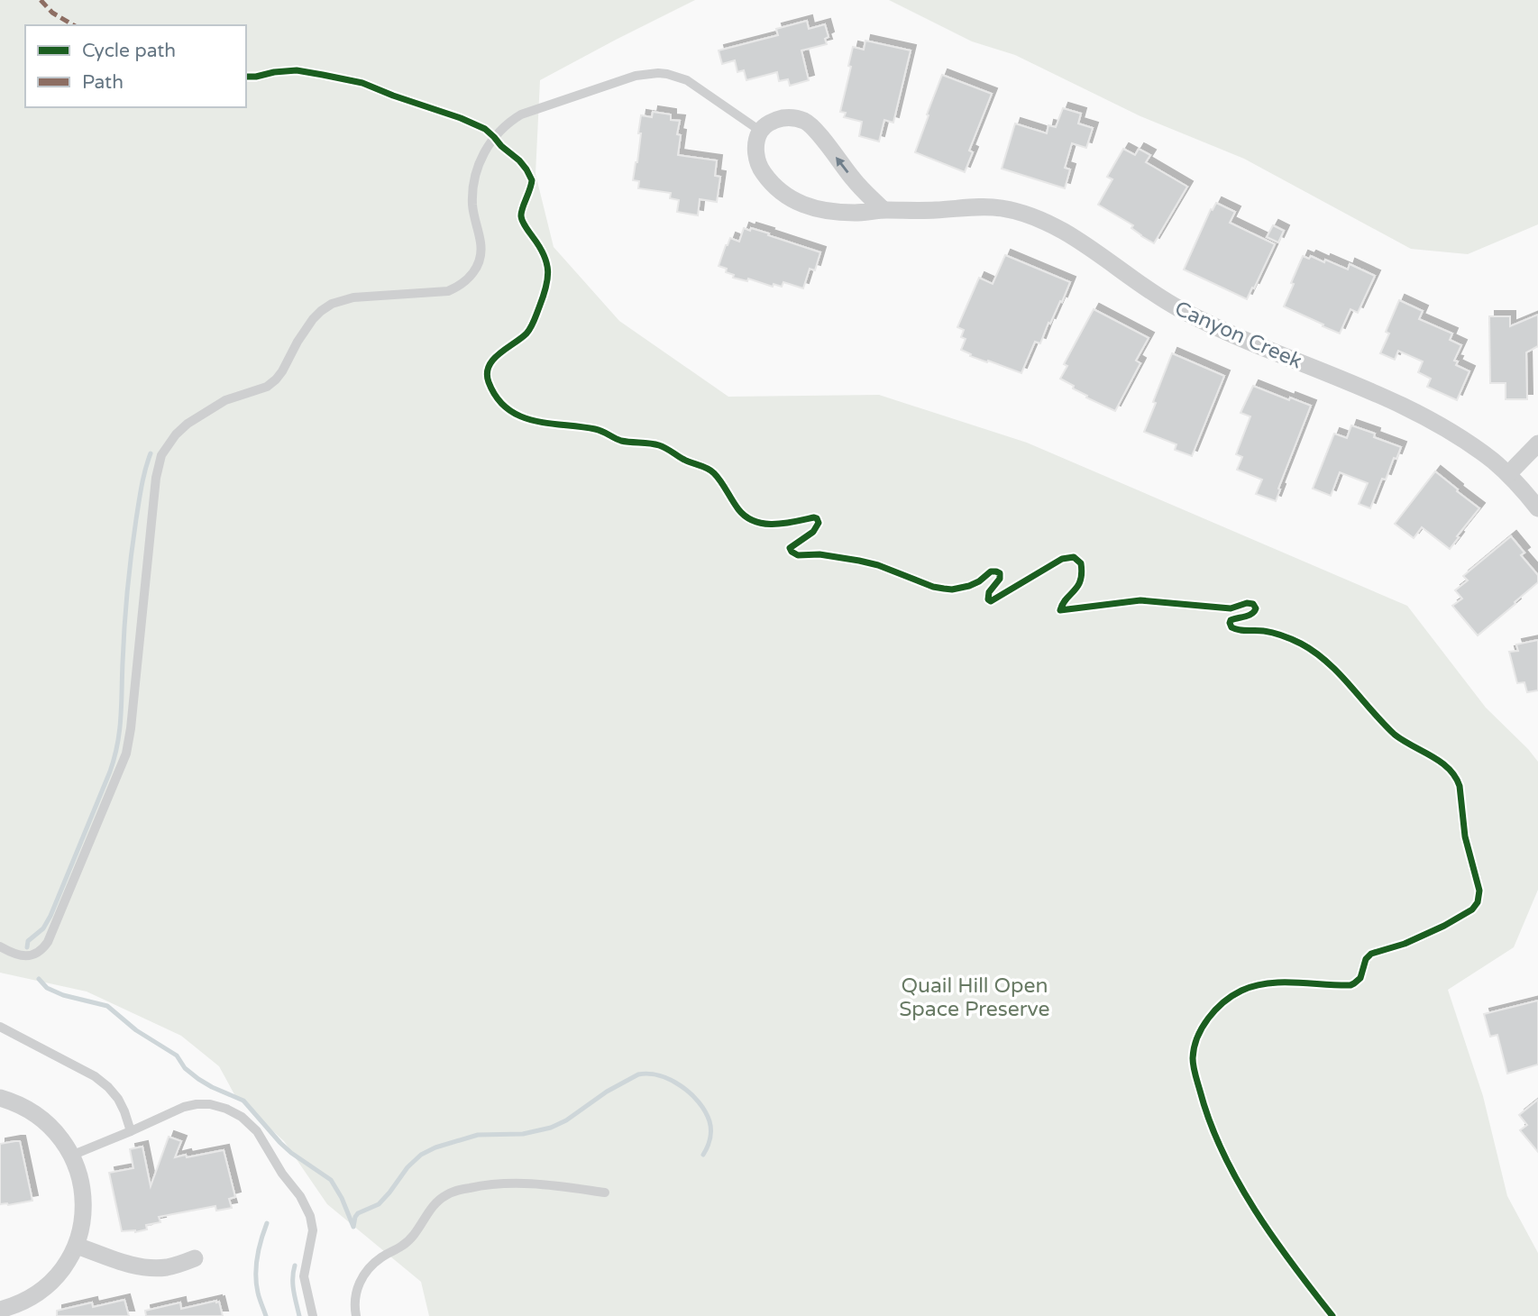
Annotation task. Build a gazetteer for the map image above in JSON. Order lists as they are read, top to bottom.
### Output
{
  "streets": {
    "street": ["Canyon Creek"]
  },
  "parks": ["Quail Hill Open Space Preserve"],
  "legend": ["Cycle path", "Path"]
}
